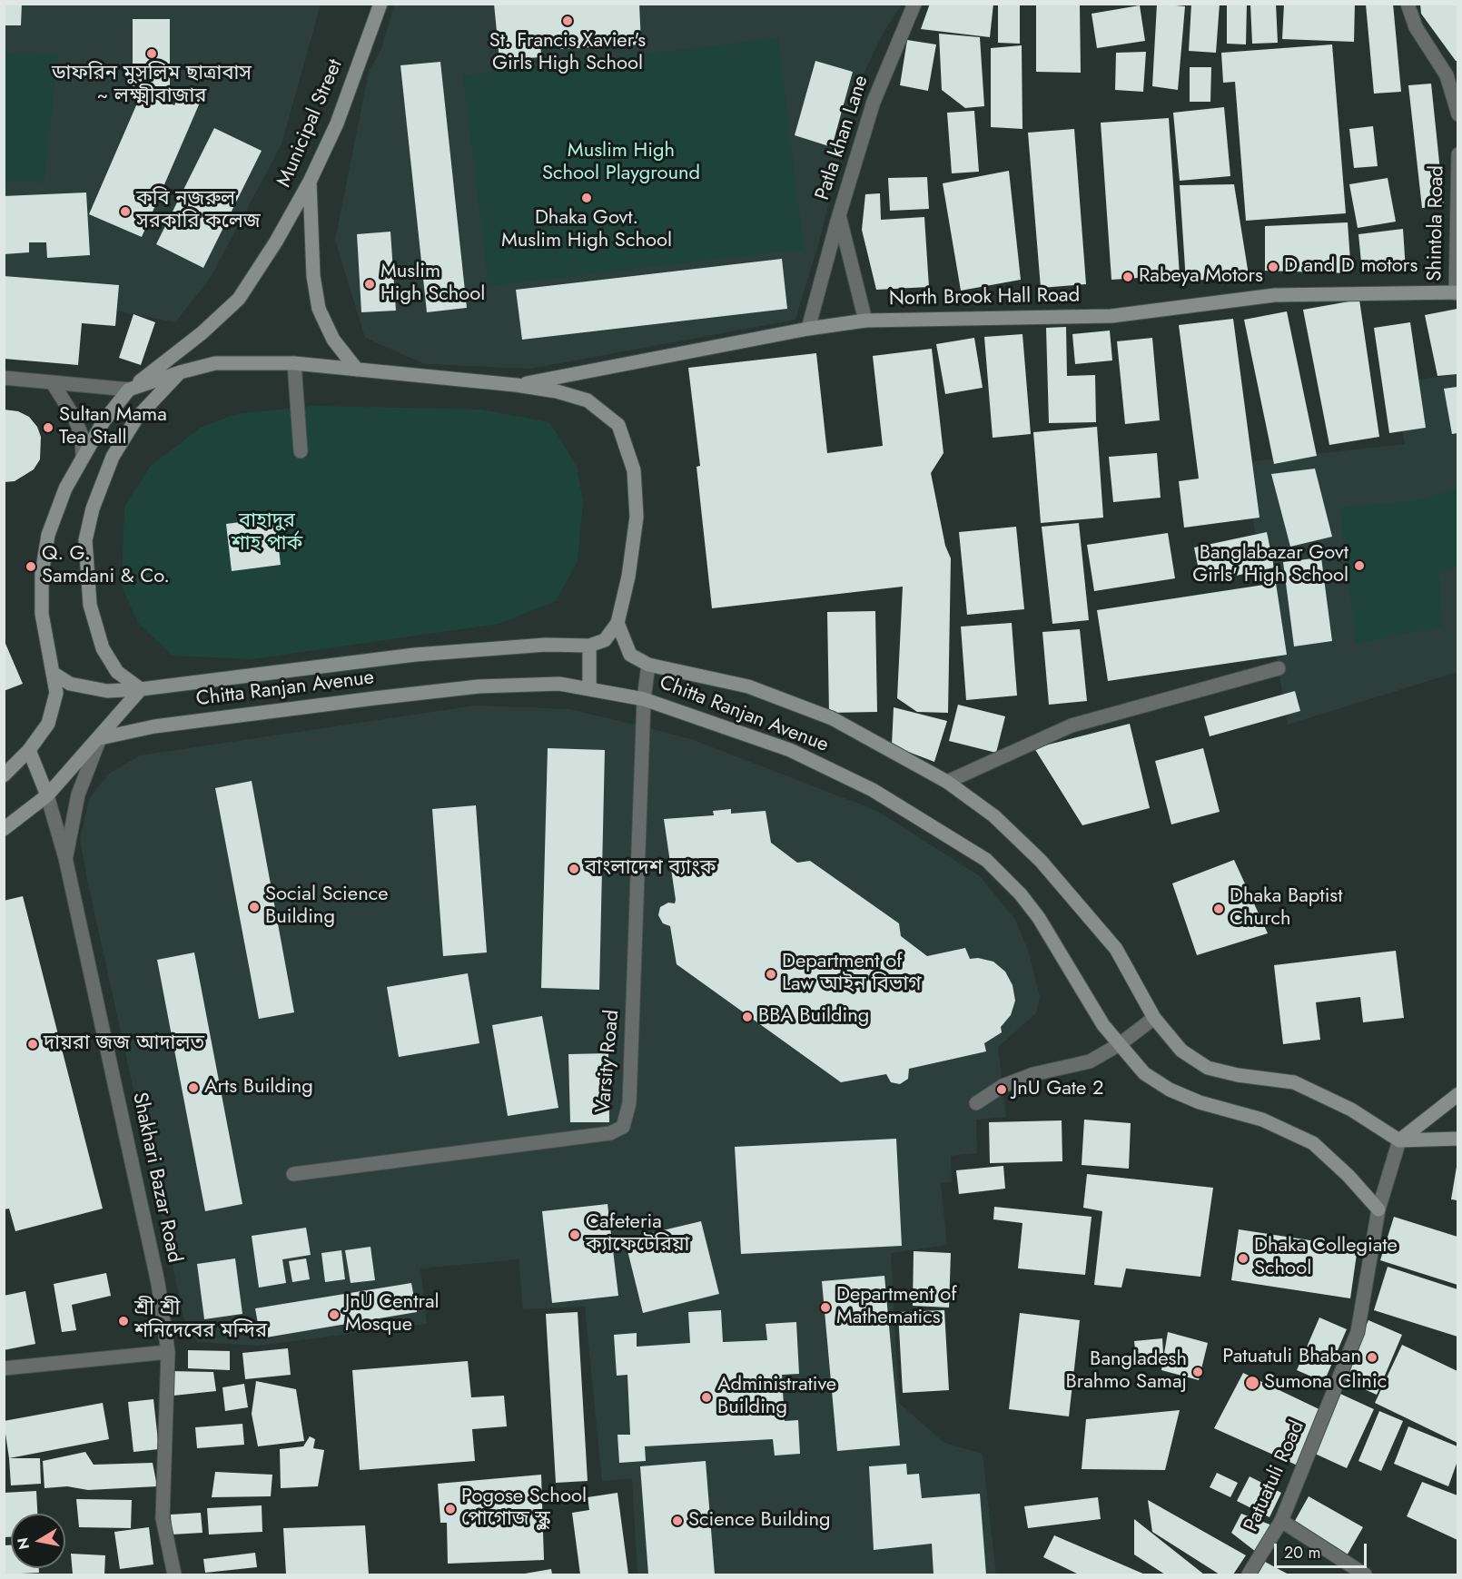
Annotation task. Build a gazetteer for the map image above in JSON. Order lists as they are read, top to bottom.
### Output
{
  "streets": {
    "main road": ["Municipal Street", "North Brook Hall Road", "Chitta Ranjan Avenue"],
    "street": [
      "Patla khan Lane",
      "Shintola Road",
      "Varsity Road",
      "Shakhari Bazar Road",
      "Patuatuli Road"
    ]
  },
  "crossings": [
    ["Municipal Street", "Chitta Ranjan Avenue"],
    ["Patla khan Lane", "North Brook Hall Road"],
    ["Shintola Road", "North Brook Hall Road"],
    ["Chitta Ranjan Avenue", "Varsity Road"],
    ["Chitta Ranjan Avenue", "Patuatuli Road"]
  ],
  "parks": ["Muslim High School Playground", "বাহাদুর শাহ পার্ক"],
  "places": [
    "St. Francis Xavier's Girls High School",
    "ডাফরিন মুসলিম ছাত্রাবাস ~ লক্ষ্মীবাজার",
    "Dhaka Govt. Muslim High School",
    "কবি নজরুল সরকারি কলেজ",
    "D and D motors",
    "Rabeya Motors",
    "Muslim High School",
    "Sultan Mama Tea Stall",
    "Banglabazar Govt Girls' High School",
    "Q. G. Samdani & Co.",
    "বাংলাদেশ ব্যাংক",
    "Social Science Building",
    "Dhaka Baptist Church",
    "Department of Law আইন বিভাগ",
    "BBA Building",
    "দায়রা জজ আদালত",
    "Arts Building",
    "JnU Gate 2",
    "Cafeteria ক্যাফেটেরিয়া",
    "Dhaka Collegiate School",
    "Department of Mathematics",
    "JnU Central Mosque",
    "শ্রী শ্রী শনিদেবের মন্দির",
    "Patuatuli Bhaban",
    "Bangladesh Brahmo Samaj",
    "Sumona Clinic",
    "Administrative Building",
    "Pogose School পোগোজ স্কুল",
    "Science Building"
  ],
  "scale_bar": "20 m",
  "north": "left"
}
